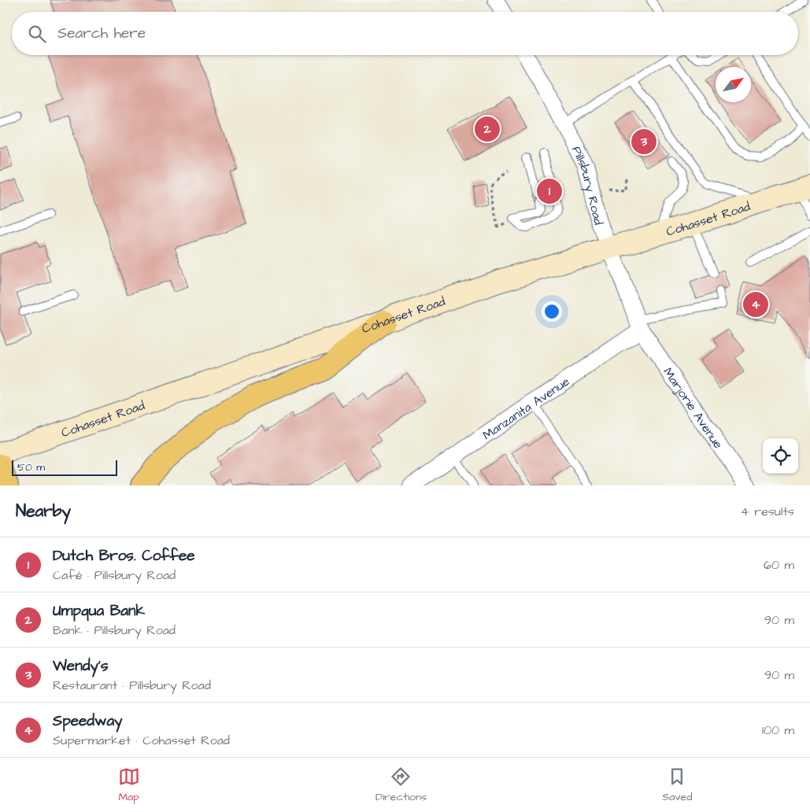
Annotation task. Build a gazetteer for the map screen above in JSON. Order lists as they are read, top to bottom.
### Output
{
  "streets": {
    "main road": ["Cohasset Road"],
    "street": ["Pillsbury Road", "Manzanita Avenue", "Marjorie Avenue"]
  },
  "crossings": [
    ["Pillsbury Road", "Cohasset Road"],
    ["Pillsbury Road", "Manzanita Avenue"],
    ["Pillsbury Road", "Marjorie Avenue"],
    ["Manzanita Avenue", "Marjorie Avenue"]
  ],
  "scale_bar": "50 m",
  "north": "top right",
  "page": {
    "search": "Search here",
    "pins": [
      "2",
      "3",
      "1",
      "4"
    ],
    "scale": "50 m",
    "heading": ["Nearby", "4 results"],
    "list": [
      {
        "mark": "1",
        "name": "Dutch Bros. Coffee",
        "note": "Café · Pillsbury Road",
        "value": "60 m"
      },
      {
        "mark": "2",
        "name": "Umpqua Bank",
        "note": "Bank · Pillsbury Road",
        "value": "90 m"
      },
      {
        "mark": "3",
        "name": "Wendy's",
        "note": "Restaurant · Pillsbury Road",
        "value": "90 m"
      },
      {
        "mark": "4",
        "name": "Speedway",
        "note": "Supermarket · Cohasset Road",
        "value": "100 m"
      }
    ],
    "nav": ["Map", "Directions", "Saved"]
  }
}
